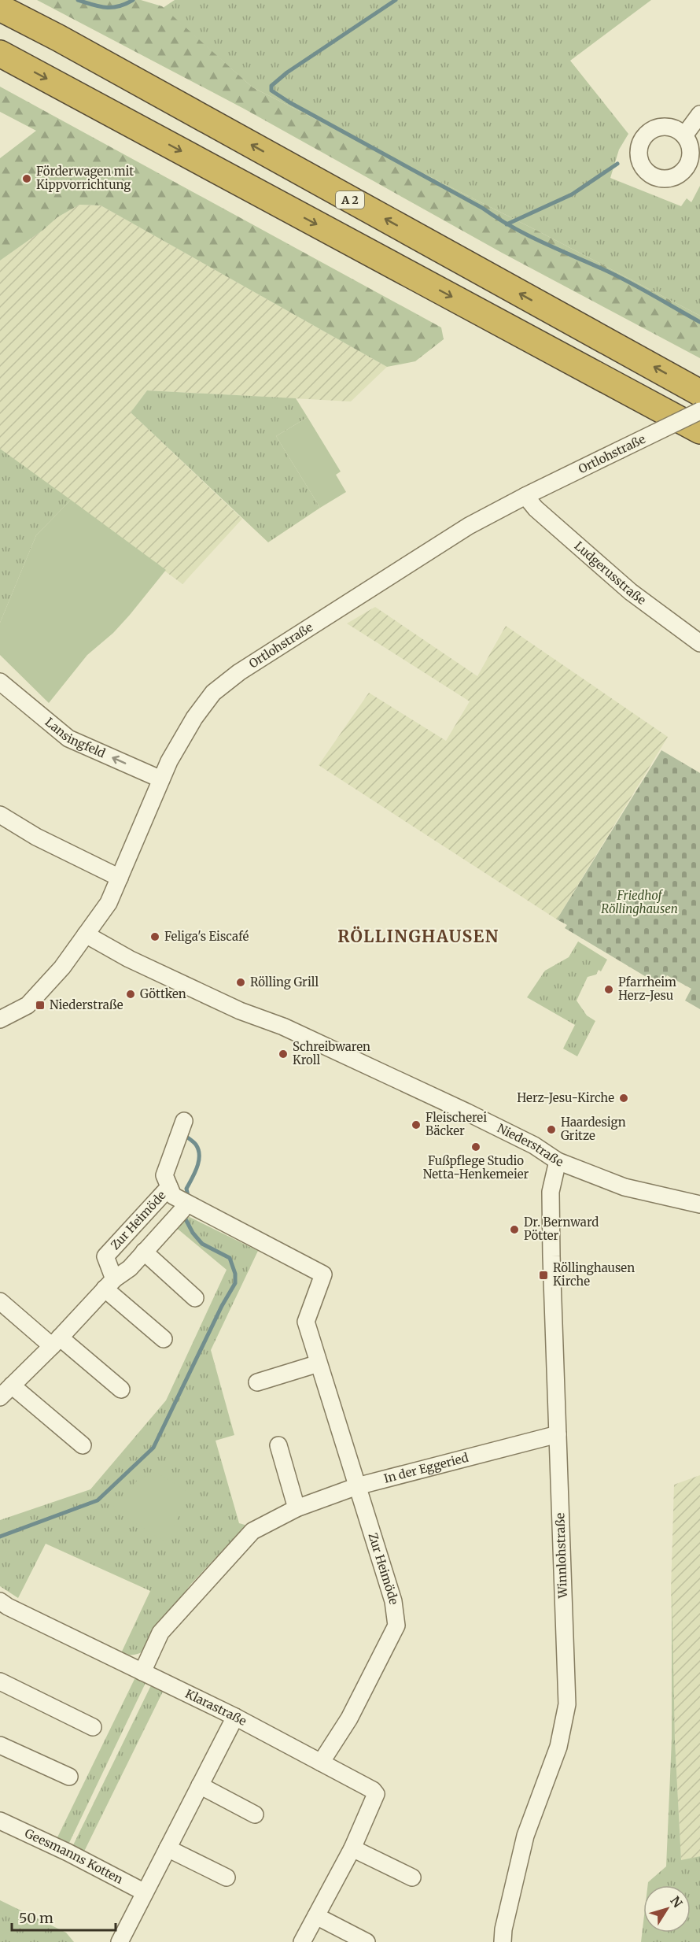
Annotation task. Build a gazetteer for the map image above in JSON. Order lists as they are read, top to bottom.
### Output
{
  "streets": {
    "highway": ["A 2"],
    "street": [
      "Ortlohstraße",
      "Ludgerusstraße",
      "Lansingfeld",
      "Niederstraße",
      "Zur Heimöde",
      "In der Eggeried",
      "Winnlohstraße",
      "Klarastraße",
      "Geesmanns Kotten"
    ]
  },
  "crossings": [
    ["Ortlohstraße", "Ludgerusstraße"],
    ["Ortlohstraße", "Lansingfeld"],
    ["Ortlohstraße", "Niederstraße"],
    ["Niederstraße", "Winnlohstraße"],
    ["Zur Heimöde", "In der Eggeried"],
    ["Zur Heimöde", "Klarastraße"],
    ["In der Eggeried", "Winnlohstraße"],
    ["In der Eggeried", "Klarastraße"]
  ],
  "districts": ["RÖLLINGHAUSEN"],
  "parks": ["Friedhof Röllinghausen"],
  "places": {
    "other": [
      "Förderwagen mit Kippvorrichtung",
      "Feliga's Eiscafé",
      "Rölling Grill",
      "Pfarrheim Herz-Jesu",
      "Göttken",
      "Schreibwaren Kroll",
      "Herz-Jesu-Kirche",
      "Fleischerei Bäcker",
      "Haardesign Gritze",
      "Fußpflege Studio Netta-Henkemeier",
      "Dr. Bernward Pötter"
    ],
    "transit": ["Niederstraße", "Röllinghausen Kirche"]
  },
  "scale_bar": "50 m",
  "north": "top right"
}
